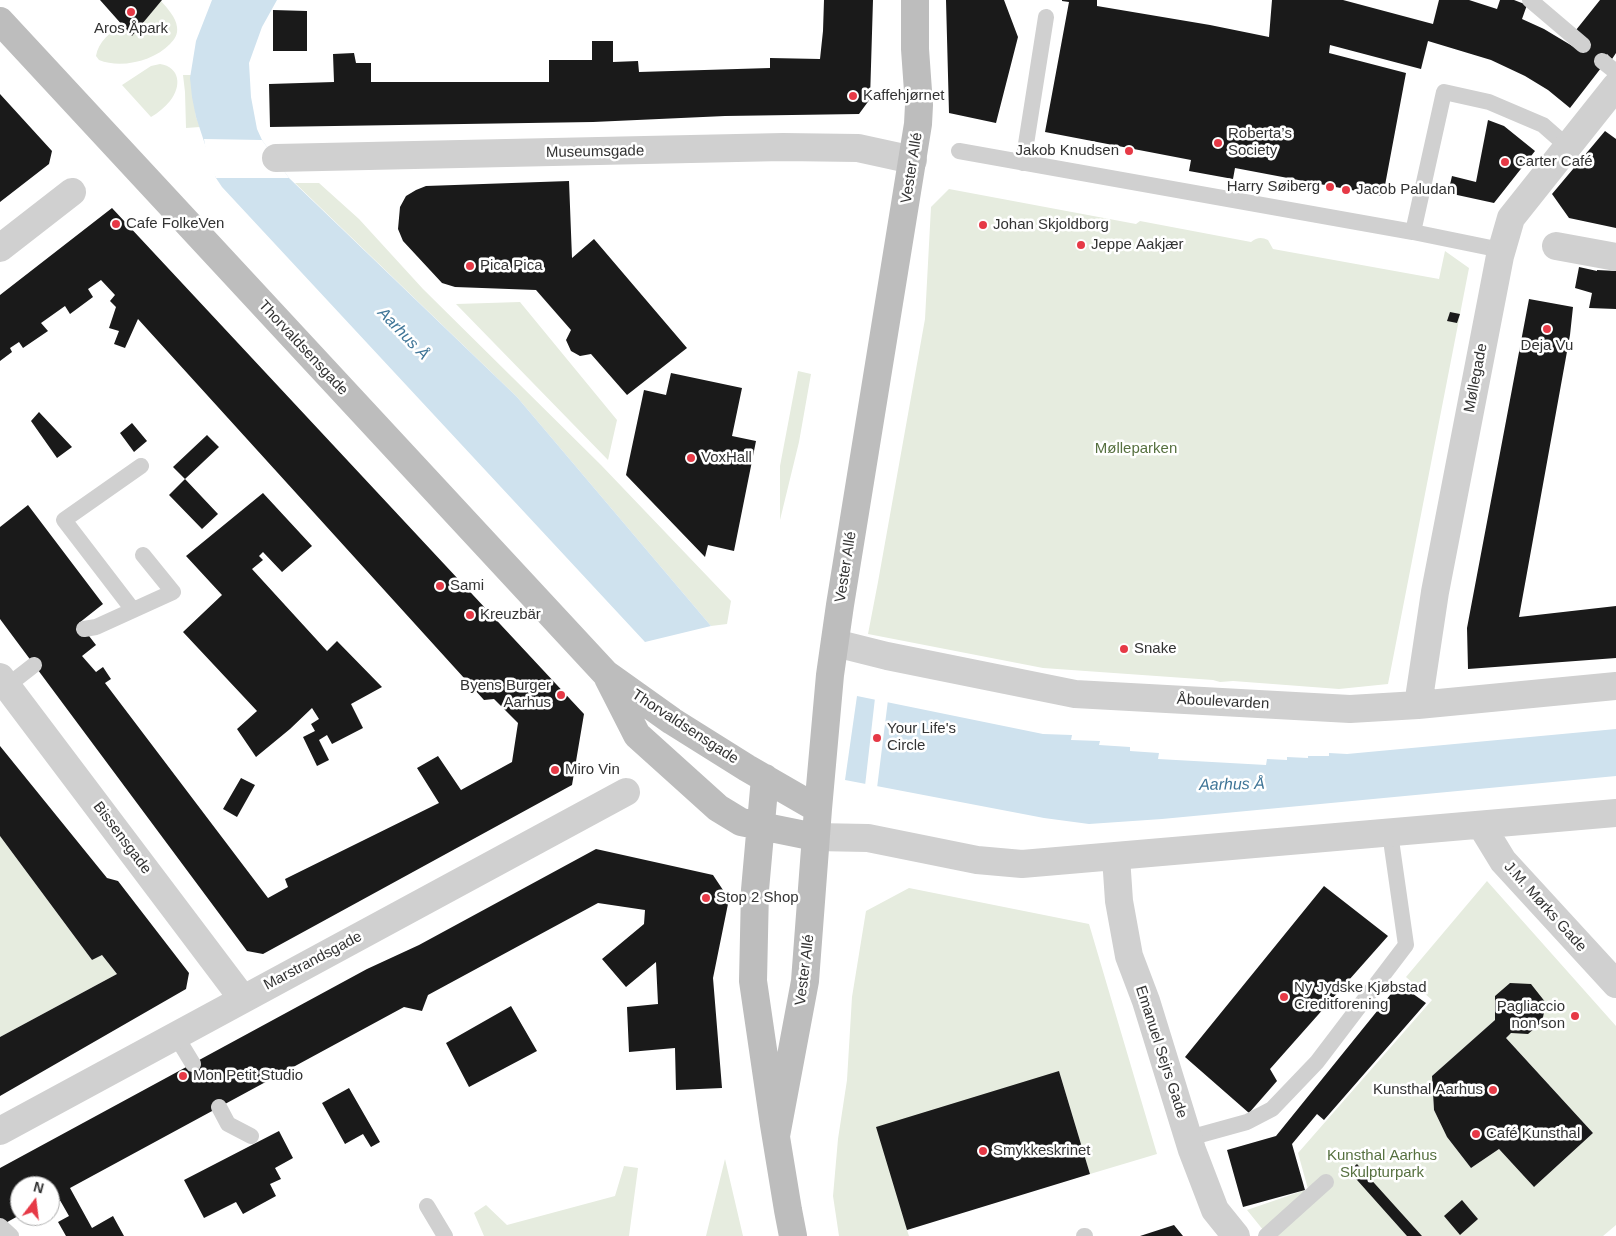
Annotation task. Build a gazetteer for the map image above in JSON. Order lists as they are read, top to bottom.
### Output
{
  "streets": {
    "street": [
      "Museumsgade",
      "Vester Allé",
      "Thorvaldsensgade",
      "Møllegade",
      "Åboulevarden",
      "Bissensgade",
      "J.M. Mørks Gade",
      "Marstrandsgade",
      "Emanuel Sejrs Gade"
    ]
  },
  "crossings": [
    ["Museumsgade", "Vester Allé"],
    ["Vester Allé", "Thorvaldsensgade"],
    ["Vester Allé", "Åboulevarden"],
    ["Møllegade", "Åboulevarden"],
    ["Bissensgade", "Marstrandsgade"]
  ],
  "water": ["Aarhus Å"],
  "parks": ["Mølleparken", "Kunsthal Aarhus Skulpturpark"],
  "places": [
    "Aros Åpark",
    "Kaffehjørnet",
    "Roberta’s Society",
    "Jakob Knudsen",
    "Carter Café",
    "Harry Søiberg",
    "Jacob Paludan",
    "Cafe FolkeVen",
    "Johan Skjoldborg",
    "Jeppe Aakjær",
    "Pica Pica",
    "Deja Vu",
    "VoxHall",
    "Sami",
    "Kreuzbär",
    "Snake",
    "Byens Burger Aarhus",
    "Your Life's Circle",
    "Miro Vin",
    "Stop 2 Shop",
    "Ny Jydske Kjøbstad Creditforening",
    "Pagliaccio non son",
    "Mon Petit Studio",
    "Kunsthal Aarhus",
    "Café Kunsthal",
    "Smykkeskrinet"
  ],
  "north": "top"
}
